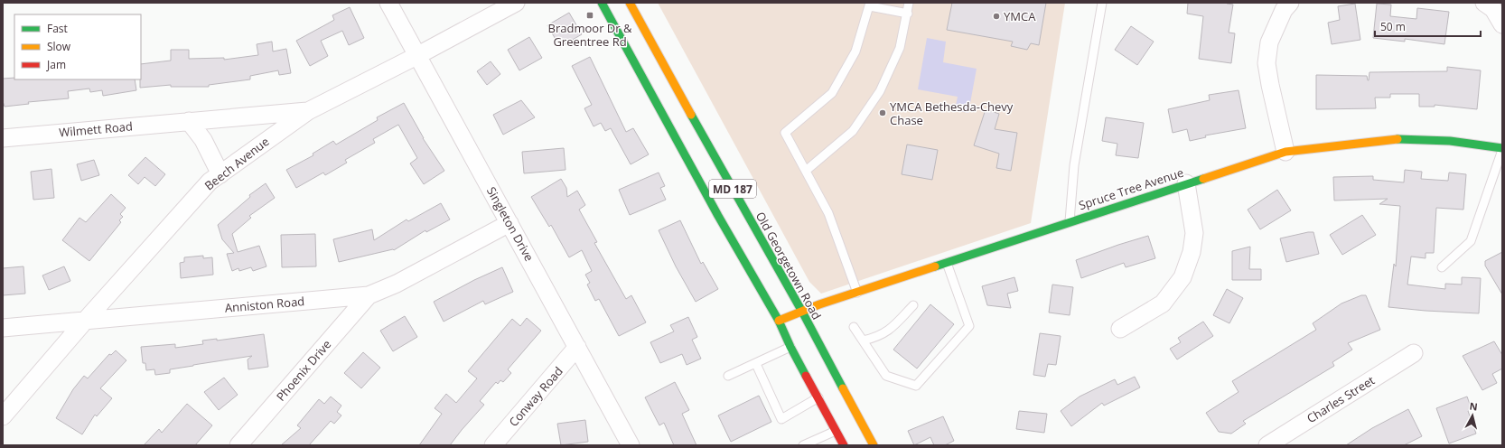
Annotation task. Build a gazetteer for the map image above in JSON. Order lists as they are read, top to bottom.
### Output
{
  "streets": {
    "main road": ["MD 187", "Spruce Tree Avenue", "Old Georgetown Road"],
    "street": [
      "Wilmett Road",
      "Beech Avenue",
      "Singleton Drive",
      "Anniston Road",
      "Phoenix Drive",
      "Conway Road",
      "Charles Street"
    ]
  },
  "crossings": [
    ["Wilmett Road", "Beech Avenue"],
    ["Beech Avenue", "Singleton Drive"],
    ["Beech Avenue", "Anniston Road"],
    ["MD 187", "Spruce Tree Avenue"],
    ["Spruce Tree Avenue", "Old Georgetown Road"],
    ["Singleton Drive", "Anniston Road"],
    ["Singleton Drive", "Conway Road"],
    ["Anniston Road", "Phoenix Drive"]
  ],
  "places": {
    "transit": ["Bradmoor Dr & Greentree Rd"],
    "other": ["YMCA", "YMCA Bethesda-Chevy Chase"]
  },
  "legend": ["Fast", "Slow", "Jam"],
  "scale_bar": "50 m",
  "north": "top"
}
